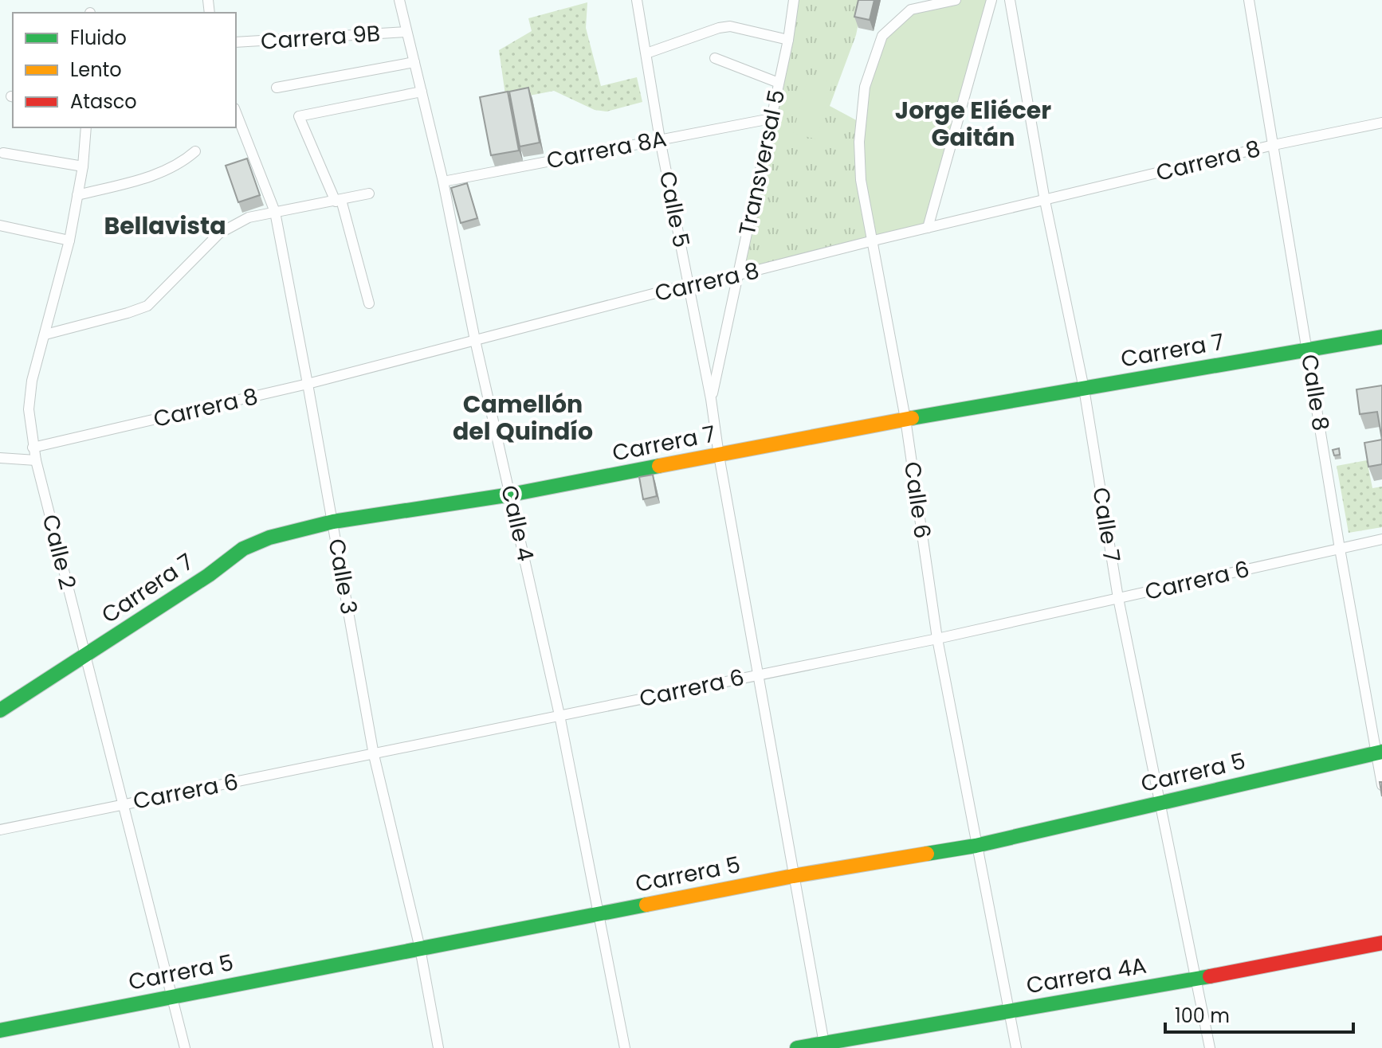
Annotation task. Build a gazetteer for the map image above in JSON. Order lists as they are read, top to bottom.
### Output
{
  "streets": {
    "main road": ["Carrera 7", "Carrera 5", "Carrera 4A"],
    "street": [
      "Carrera 9B",
      "Carrera 8A",
      "Carrera 8",
      "Transversal 5",
      "Calle 5",
      "Calle 8",
      "Calle 6",
      "Calle 4",
      "Calle 7",
      "Calle 2",
      "Calle 3",
      "Carrera 6"
    ]
  },
  "crossings": [
    ["Carrera 9B", "Calle 4"],
    ["Carrera 8A", "Transversal 5"],
    ["Carrera 8A", "Calle 5"],
    ["Carrera 8A", "Calle 4"],
    ["Carrera 8", "Transversal 5"],
    ["Carrera 8", "Calle 5"],
    ["Carrera 8", "Calle 8"],
    ["Carrera 8", "Calle 6"],
    ["Carrera 8", "Calle 4"],
    ["Carrera 8", "Calle 7"],
    ["Carrera 8", "Calle 2"],
    ["Carrera 8", "Calle 3"],
    ["Transversal 5", "Calle 5"],
    ["Calle 5", "Carrera 7"],
    ["Calle 5", "Carrera 6"],
    ["Calle 5", "Carrera 5"],
    ["Calle 5", "Carrera 4A"],
    ["Carrera 7", "Calle 8"],
    ["Carrera 7", "Calle 6"],
    ["Carrera 7", "Calle 4"],
    ["Carrera 7", "Calle 7"],
    ["Carrera 7", "Calle 2"],
    ["Carrera 7", "Calle 3"],
    ["Calle 8", "Carrera 6"],
    ["Calle 8", "Carrera 5"],
    ["Calle 6", "Carrera 6"],
    ["Calle 6", "Carrera 5"],
    ["Calle 6", "Carrera 4A"],
    ["Calle 4", "Carrera 6"],
    ["Calle 4", "Carrera 5"],
    ["Calle 7", "Carrera 6"],
    ["Calle 7", "Carrera 5"],
    ["Calle 7", "Carrera 4A"],
    ["Calle 2", "Carrera 6"],
    ["Calle 2", "Carrera 5"],
    ["Calle 3", "Carrera 6"],
    ["Calle 3", "Carrera 5"]
  ],
  "districts": ["Jorge Eliécer Gaitán", "Bellavista", "Camellón del Quindío"],
  "legend": ["Fluido", "Lento", "Atasco"],
  "scale_bar": "100 m"
}
